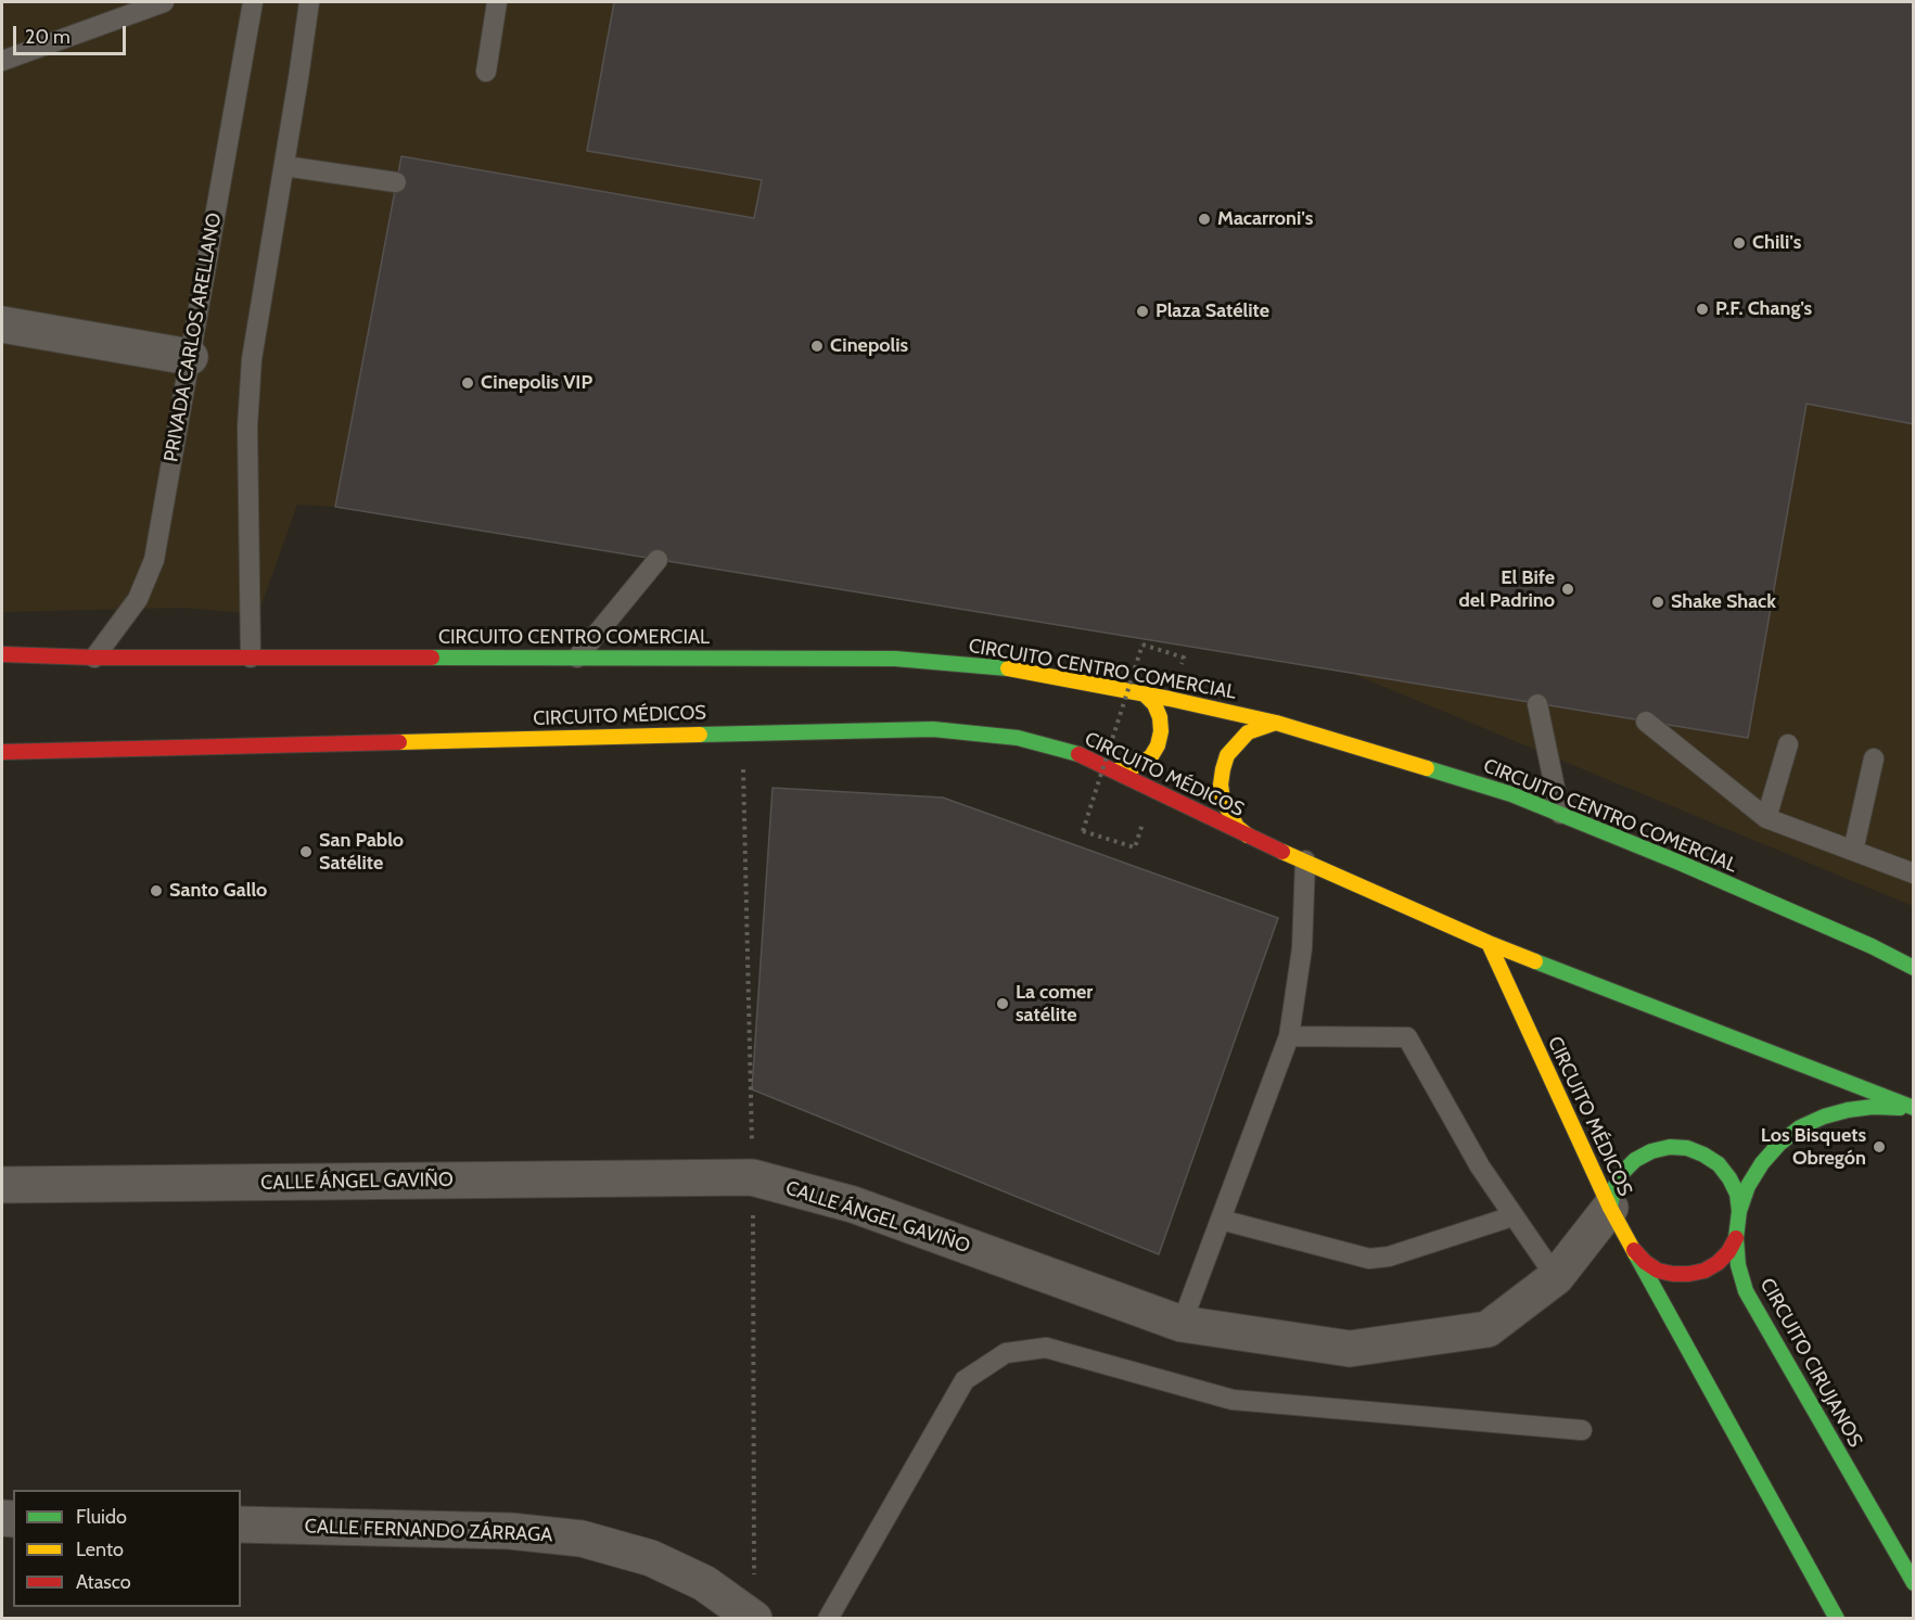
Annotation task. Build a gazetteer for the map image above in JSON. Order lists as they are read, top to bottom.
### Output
{
  "streets": {
    "main road": ["CIRCUITO CENTRO COMERCIAL", "CIRCUITO MÉDICOS", "CIRCUITO CIRUJANOS"],
    "street": ["CALLE ÁNGEL GAVIÑO", "CALLE FERNANDO ZÁRRAGA"],
    "lane": ["PRIVADA CARLOS ARELLANO"]
  },
  "crossings": [
    ["PRIVADA CARLOS ARELLANO", "CIRCUITO CENTRO COMERCIAL"],
    ["CIRCUITO MÉDICOS", "CALLE ÁNGEL GAVIÑO"],
    ["CIRCUITO MÉDICOS", "CIRCUITO CIRUJANOS"],
    ["CALLE ÁNGEL GAVIÑO", "CIRCUITO CIRUJANOS"]
  ],
  "places": [
    "Macarroni's",
    "Chili's",
    "P.F. Chang's",
    "Plaza Satélite",
    "Cinepolis",
    "Cinepolis VIP",
    "El Bife del Padrino",
    "Shake Shack",
    "San Pablo Satélite",
    "Santo Gallo",
    "La comer satélite",
    "Los Bisquets Obregón"
  ],
  "legend": ["Fluido", "Lento", "Atasco"],
  "scale_bar": "20 m"
}
